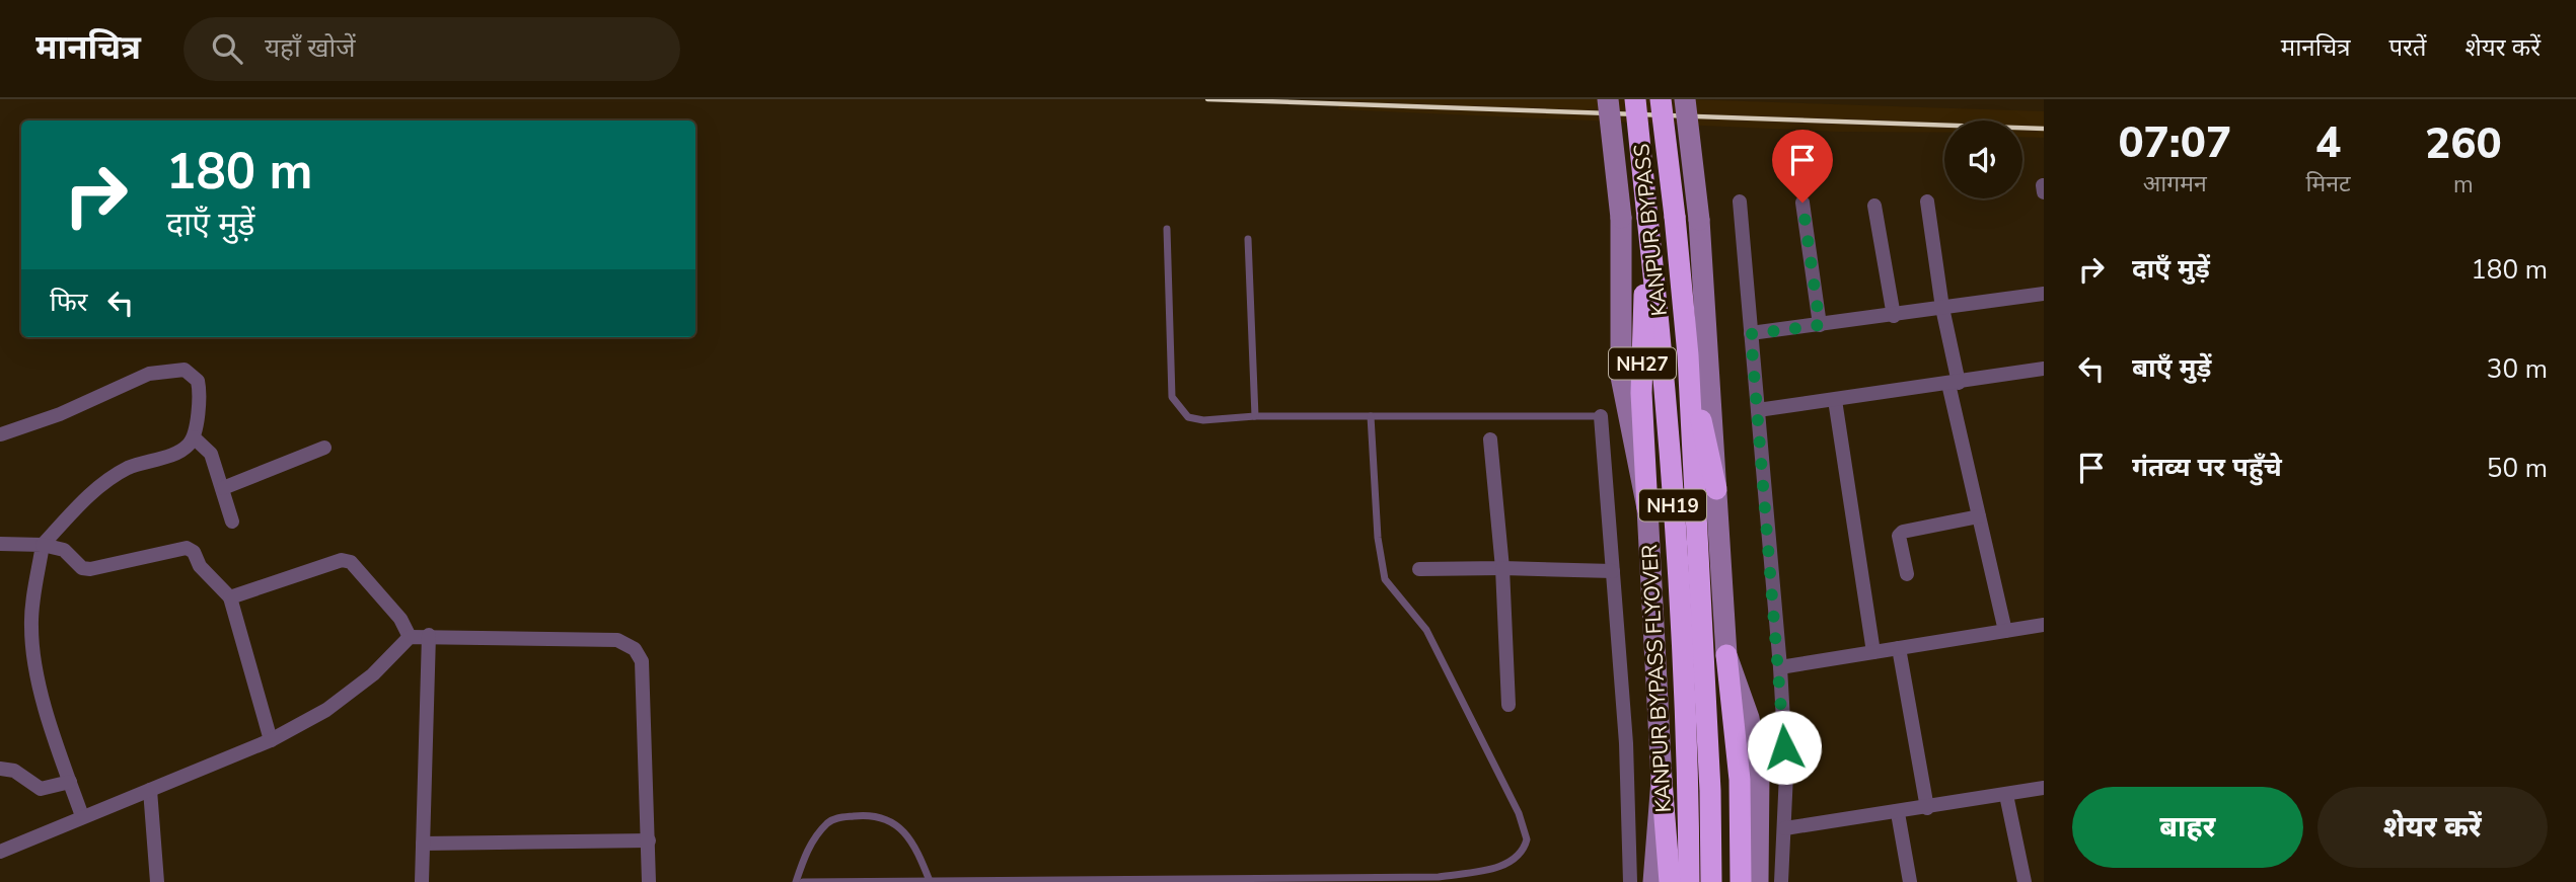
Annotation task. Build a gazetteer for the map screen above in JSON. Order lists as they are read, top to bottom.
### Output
{
  "streets": {
    "highway": [
      "KANPUR BYPASS",
      "NH27",
      "NH19",
      "KANPUR BYPASS FLYOVER"
    ]
  },
  "crossings": [
    ["KANPUR BYPASS", "NH27"],
    ["KANPUR BYPASS", "NH19"],
    ["KANPUR BYPASS", "KANPUR BYPASS FLYOVER"],
    ["NH27", "NH19"],
    ["NH27", "KANPUR BYPASS FLYOVER"]
  ],
  "page": {
    "header": "मानचित्र",
    "search": "यहाँ खोजें",
    "nav": ["मानचित्र", "परतें", "शेयर करें"],
    "eta": [
      "07:07",
      "आगमन",
      "4",
      "मिनट",
      "260",
      "m"
    ],
    "turn": ["180 m", "दाएँ मुड़ें"],
    "list": [
      {
        "name": "दाएँ मुड़ें",
        "value": "180 m"
      },
      {
        "name": "बाएँ मुड़ें",
        "value": "30 m"
      },
      {
        "name": "गंतव्य पर पहुँचे",
        "value": "50 m"
      }
    ],
    "then": "फिर",
    "buttons": ["बाहर", "शेयर करें"]
  }
}
